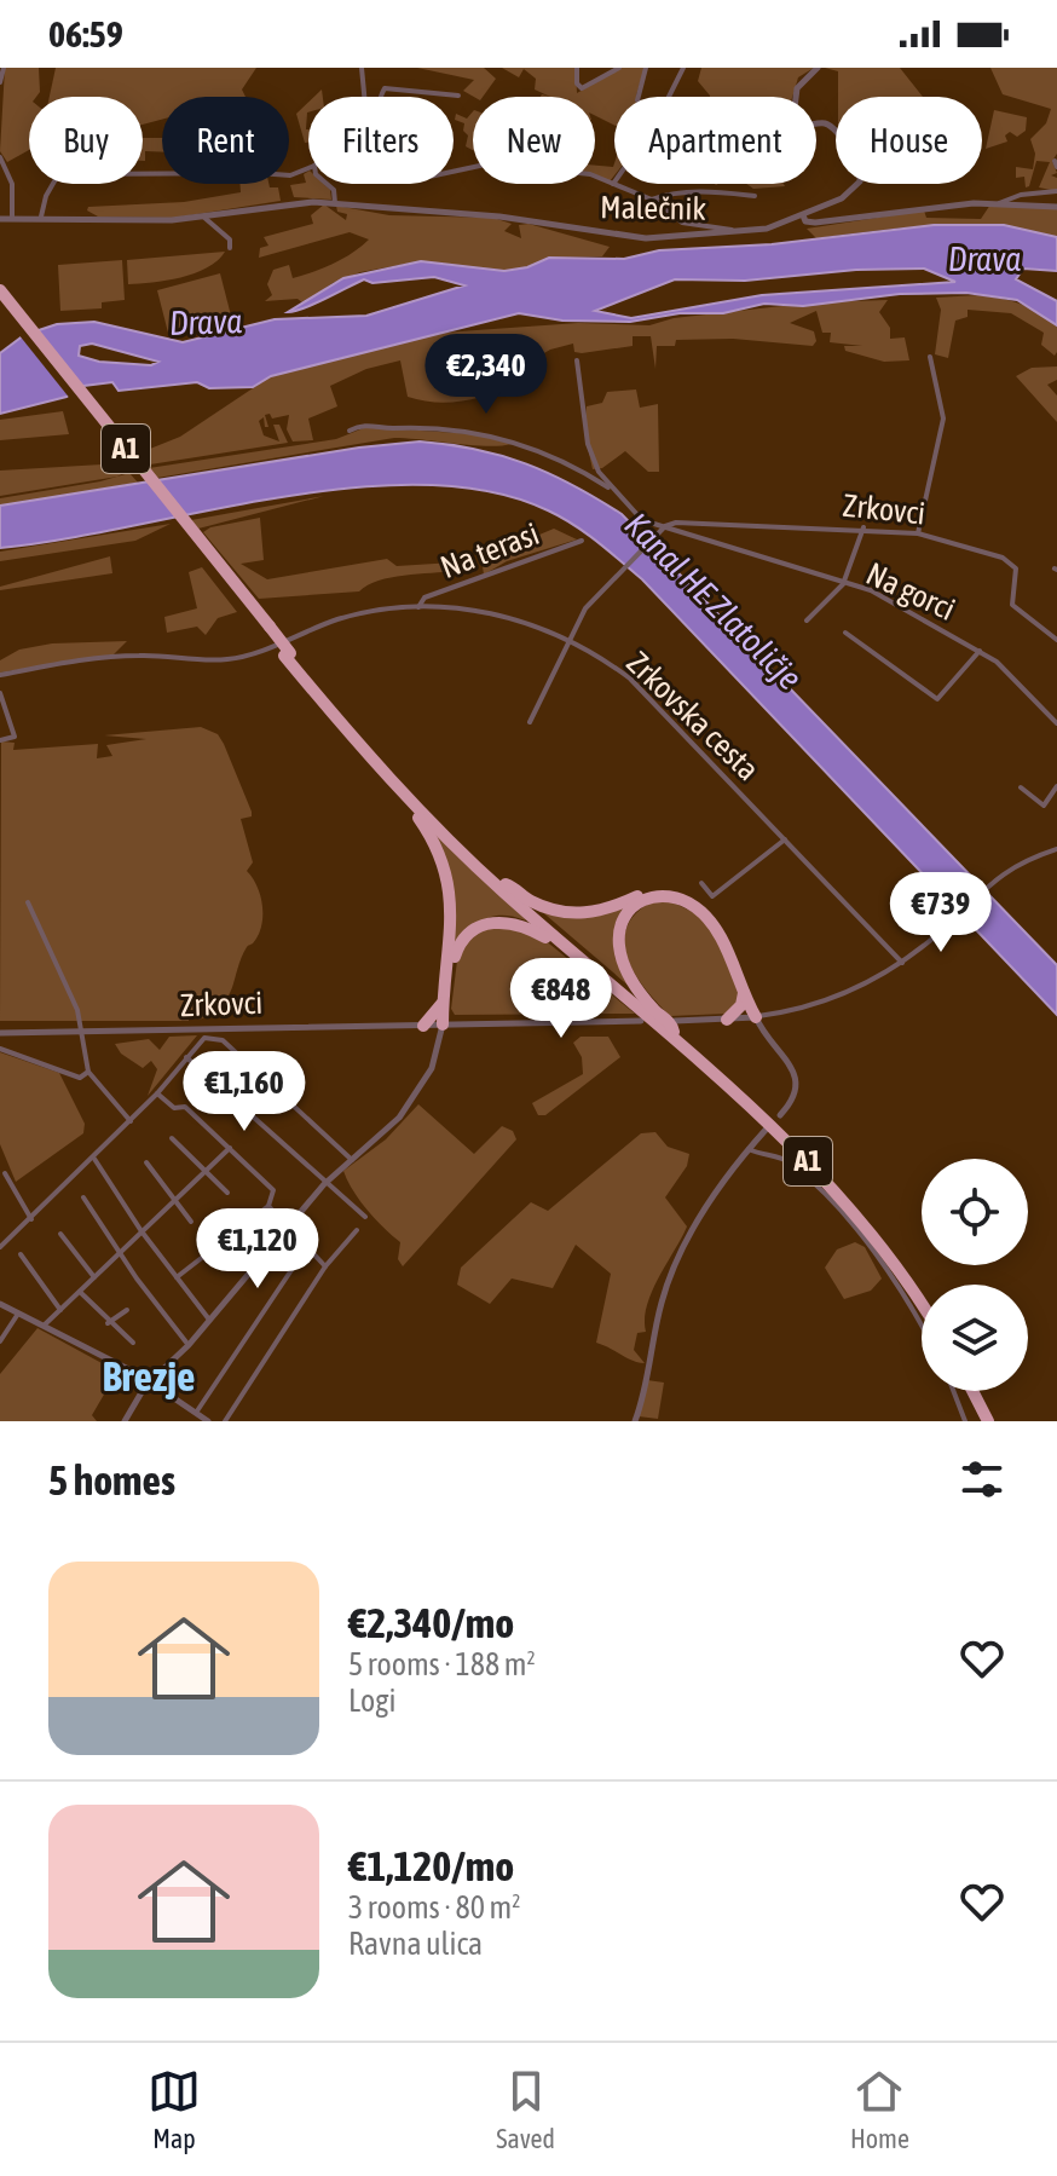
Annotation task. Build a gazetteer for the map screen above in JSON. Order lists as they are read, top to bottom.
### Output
{
  "streets": {
    "highway": ["A1"],
    "street": [
      "Malečnik",
      "Zrkovci",
      "Na terasi",
      "Na gorci",
      "Zrkovska cesta"
    ]
  },
  "crossings": [
    ["Zrkovci", "Na gorci"],
    ["Na terasi", "Zrkovska cesta"]
  ],
  "districts": ["Brezje"],
  "water": ["Drava", "Kanal HE Zlatoličje"],
  "page": {
    "status": "06:59",
    "chip": [
      "Buy",
      "Rent",
      "Filters",
      "New",
      "Apartment",
      "House"
    ],
    "price": [
      "€2,340",
      "€739",
      "€848",
      "€1,160",
      "€1,120"
    ],
    "heading": "5 homes",
    "list": [
      {
        "name": "€2,340/mo",
        "note": "5 rooms · 188 m² · Logi"
      },
      {
        "name": "€1,120/mo",
        "note": "3 rooms · 80 m² · Ravna ulica"
      }
    ],
    "tabs": ["Map", "Saved", "Home"]
  }
}
